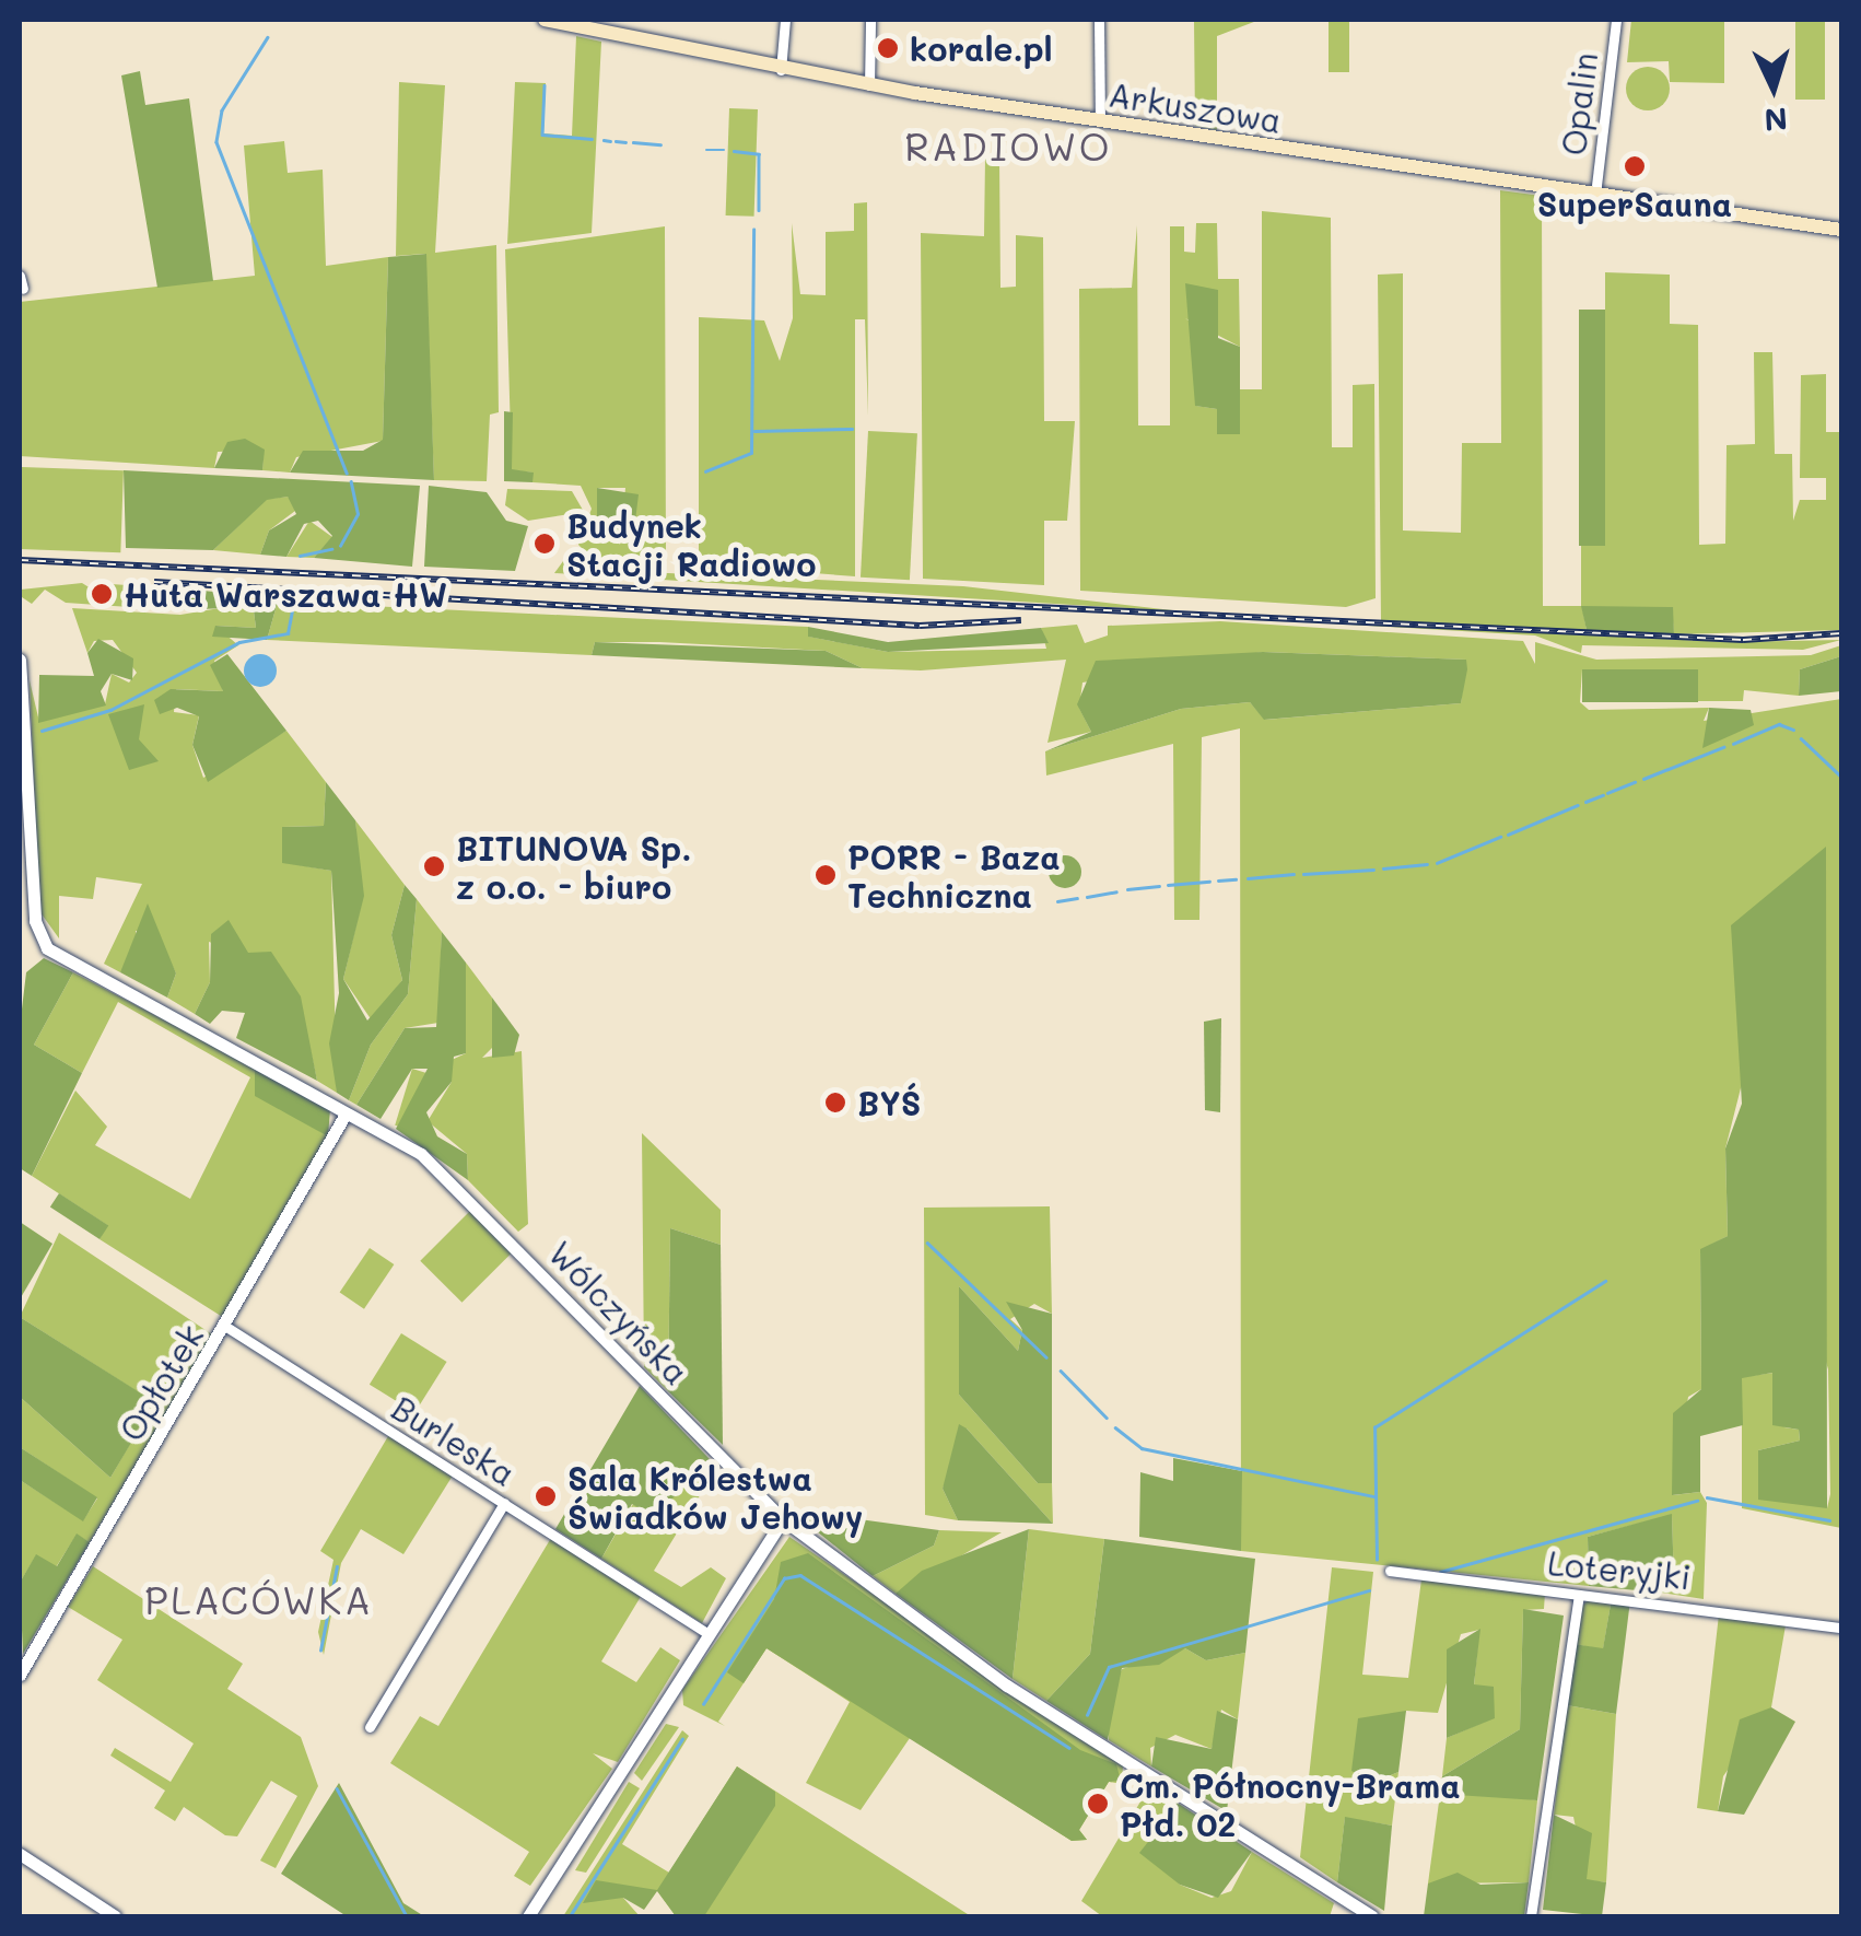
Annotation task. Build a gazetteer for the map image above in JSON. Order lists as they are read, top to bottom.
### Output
{
  "streets": {
    "main road": ["Arkuszowa"],
    "street": [
      "Opalin",
      "Wólczyńska",
      "Opłotek",
      "Burleska",
      "Loteryjki"
    ]
  },
  "crossings": [
    ["Opalin", "Arkuszowa"],
    ["Wólczyńska", "Opłotek"],
    ["Opłotek", "Burleska"]
  ],
  "districts": ["RADIOWO", "PLACÓWKA"],
  "places": [
    "korale.pl",
    "SuperSauna",
    "Budynek Stacji Radiowo",
    "Huta Warszawa HW",
    "BITUNOVA Sp. z o.o. - biuro",
    "PORR - Baza Techniczna",
    "BYŚ",
    "Sala Królestwa Świadków Jehowy",
    "Cm. Północny-Brama Płd. 02"
  ],
  "north": "bottom"
}
